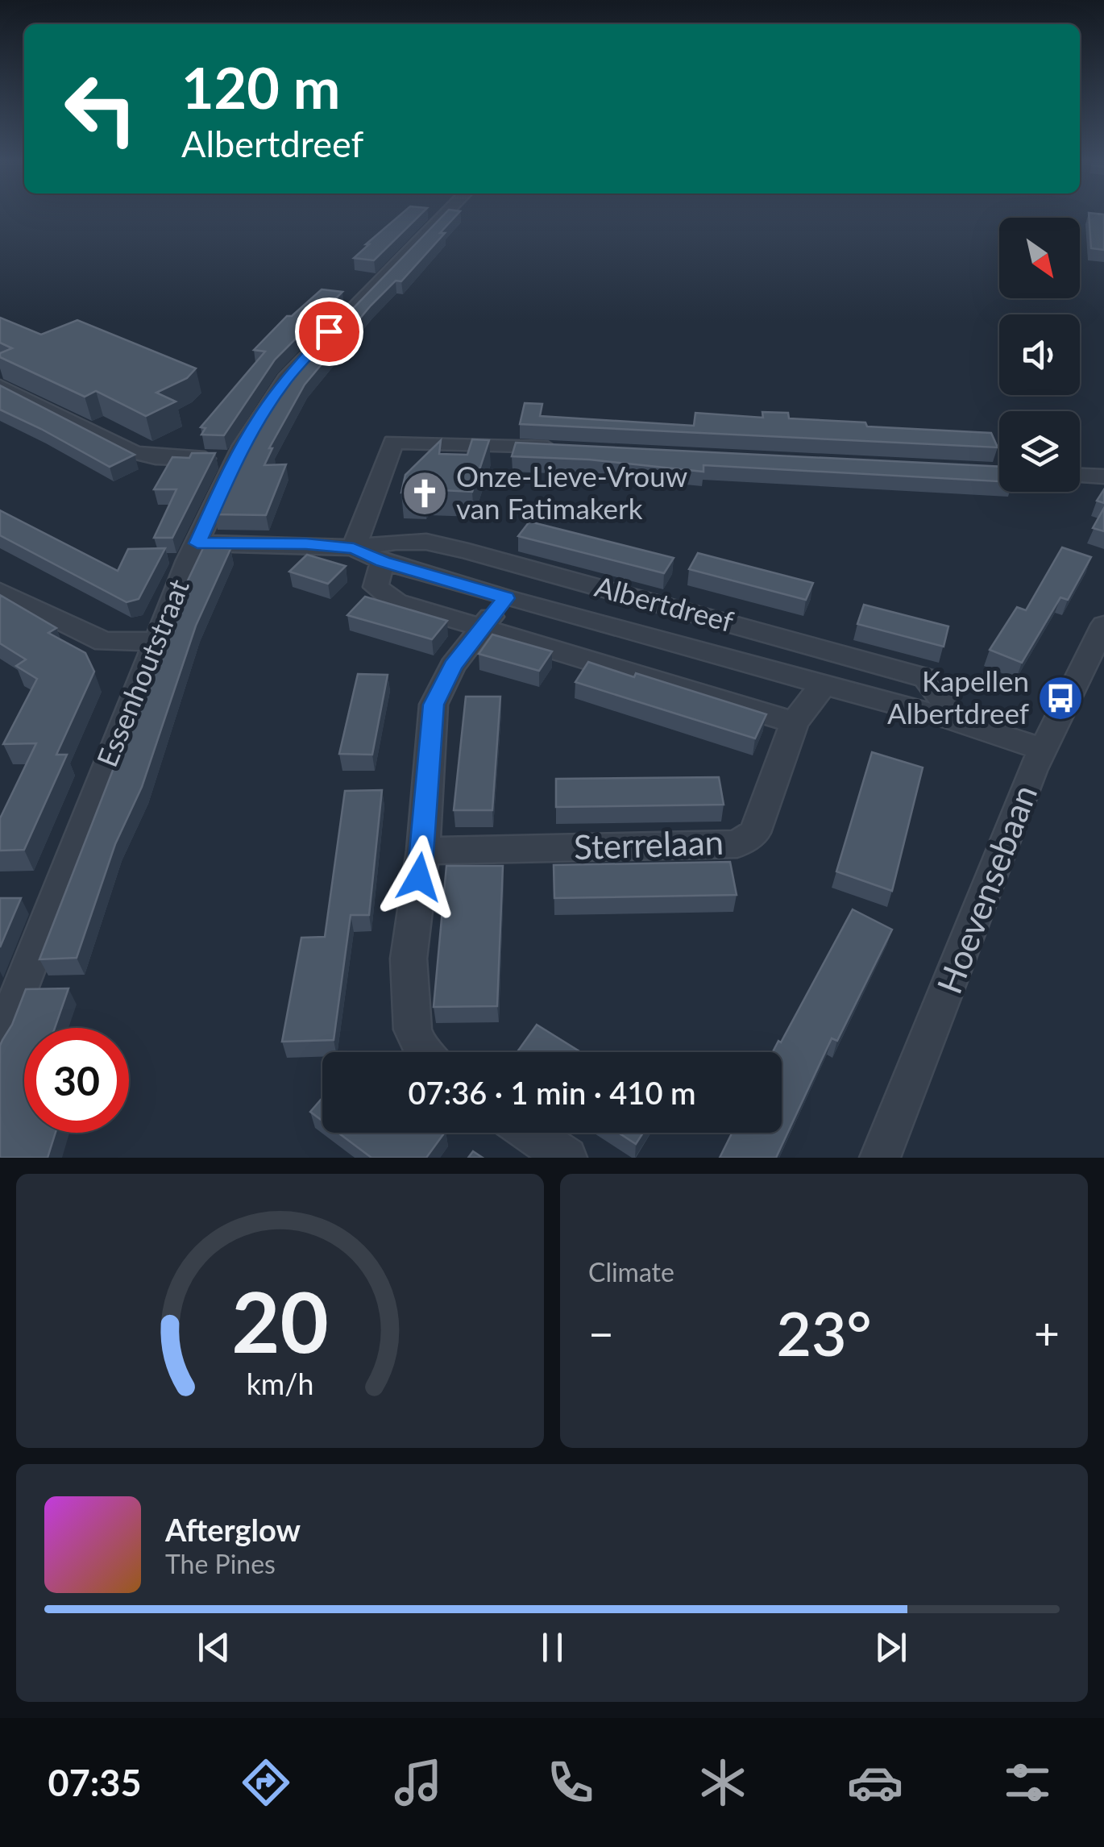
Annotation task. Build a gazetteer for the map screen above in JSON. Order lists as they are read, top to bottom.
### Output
{
  "streets": {
    "street": [
      "Albertdreef",
      "Essenhoutstraat",
      "Sterrelaan",
      "Hoevensebaan"
    ]
  },
  "crossings": [
    ["Albertdreef", "Essenhoutstraat"],
    ["Albertdreef", "Hoevensebaan"]
  ],
  "places": {
    "church": ["Onze-Lieve-Vrouw van Fatimakerk"],
    "bus stop": ["Kapellen Albertdreef"]
  },
  "north": "bottom right",
  "page": {
    "turn": ["120 m", "Albertdreef"],
    "limit": "30",
    "trip": "07:36 · 1 min · 410 m",
    "tile": "Climate",
    "heat": ["−", "23°", "+"],
    "song": ["Afterglow", "The Pines"],
    "tabs": "07:35",
    "gauge": ["20", "km/h"]
  }
}
